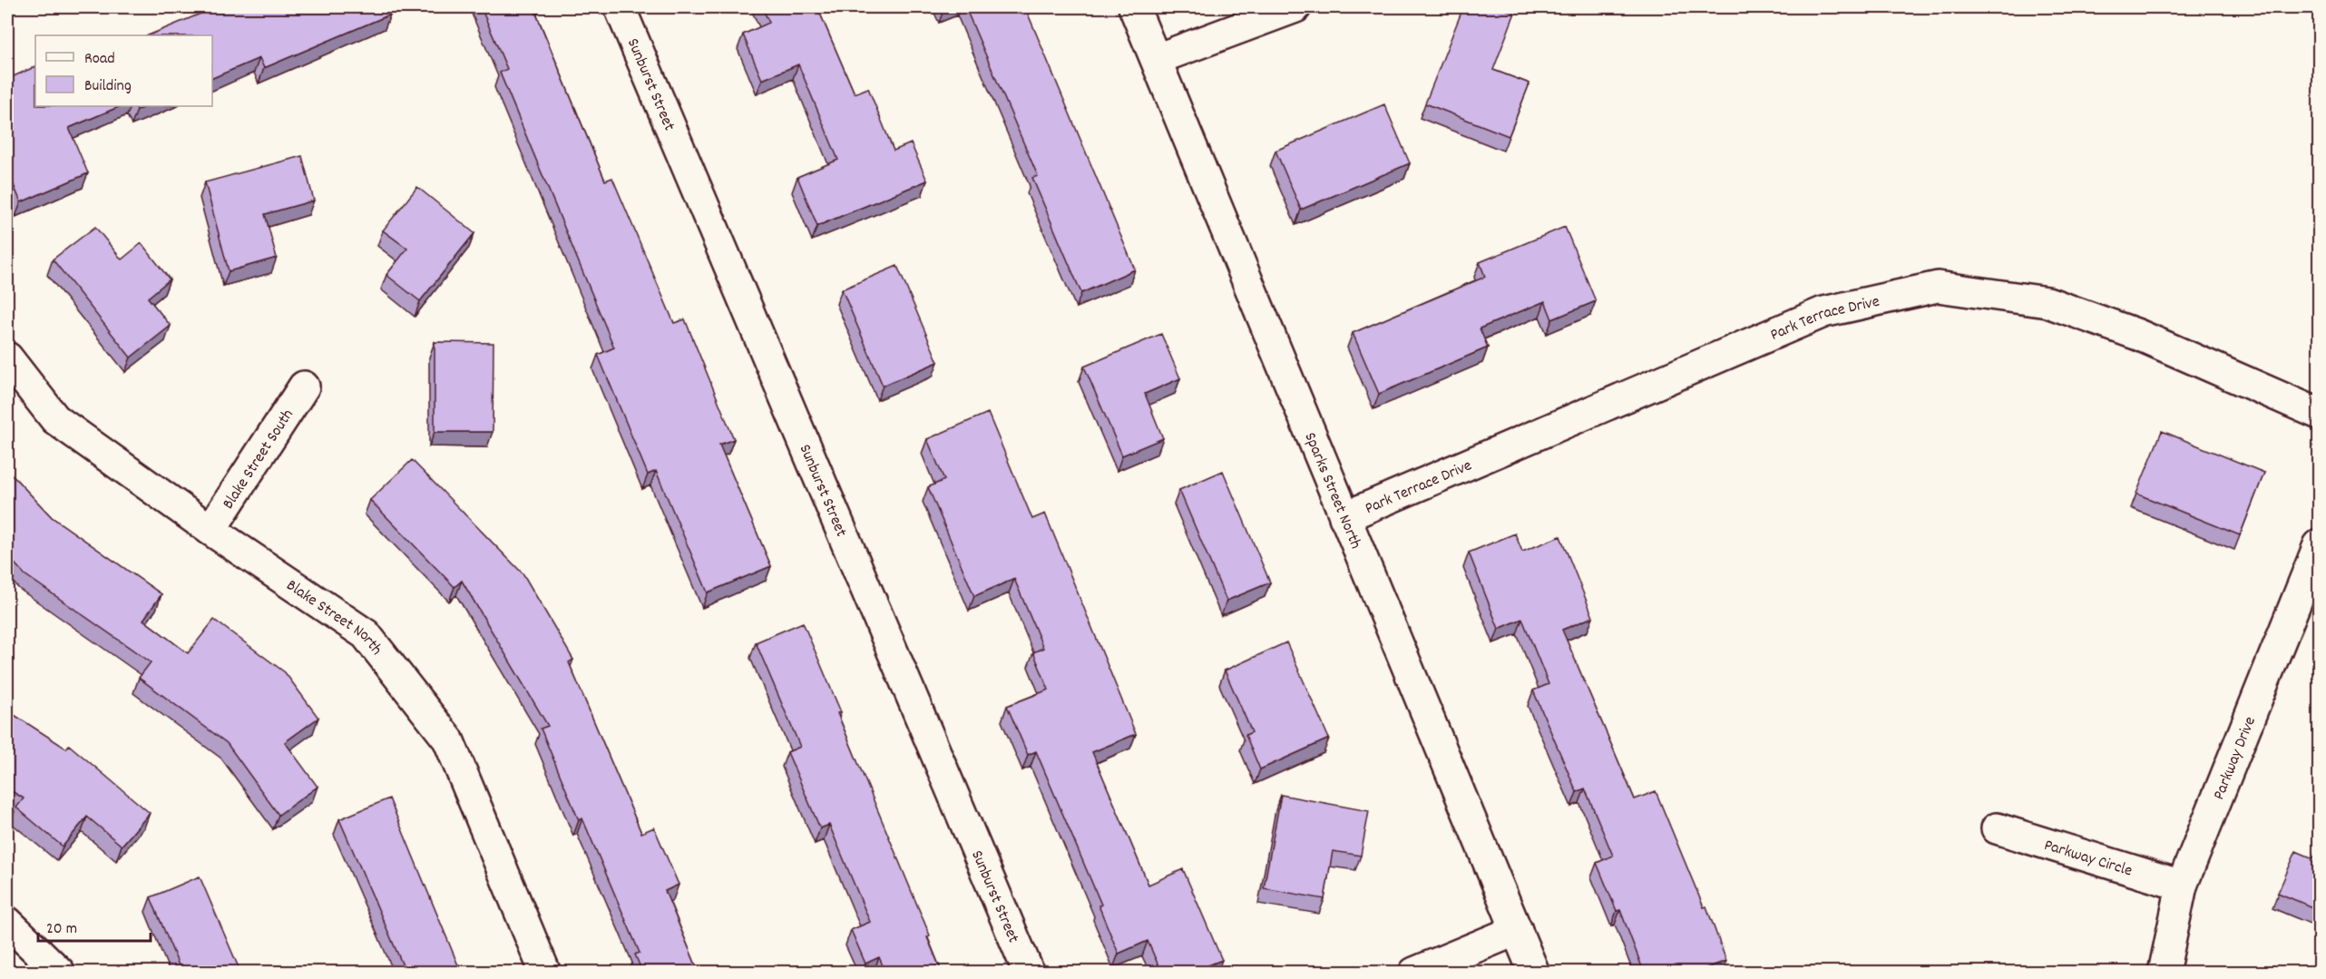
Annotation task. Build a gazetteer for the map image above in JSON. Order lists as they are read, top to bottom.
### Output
{
  "streets": {
    "street": [
      "Sunburst Street",
      "Park Terrace Drive",
      "Blake Street South",
      "Sparks Street North",
      "Blake Street North",
      "Parkway Drive",
      "Parkway Circle"
    ]
  },
  "crossings": [
    ["Park Terrace Drive", "Sparks Street North"],
    ["Blake Street South", "Blake Street North"],
    ["Parkway Drive", "Parkway Circle"]
  ],
  "legend": ["Road", "Building"],
  "scale_bar": "20 m"
}
